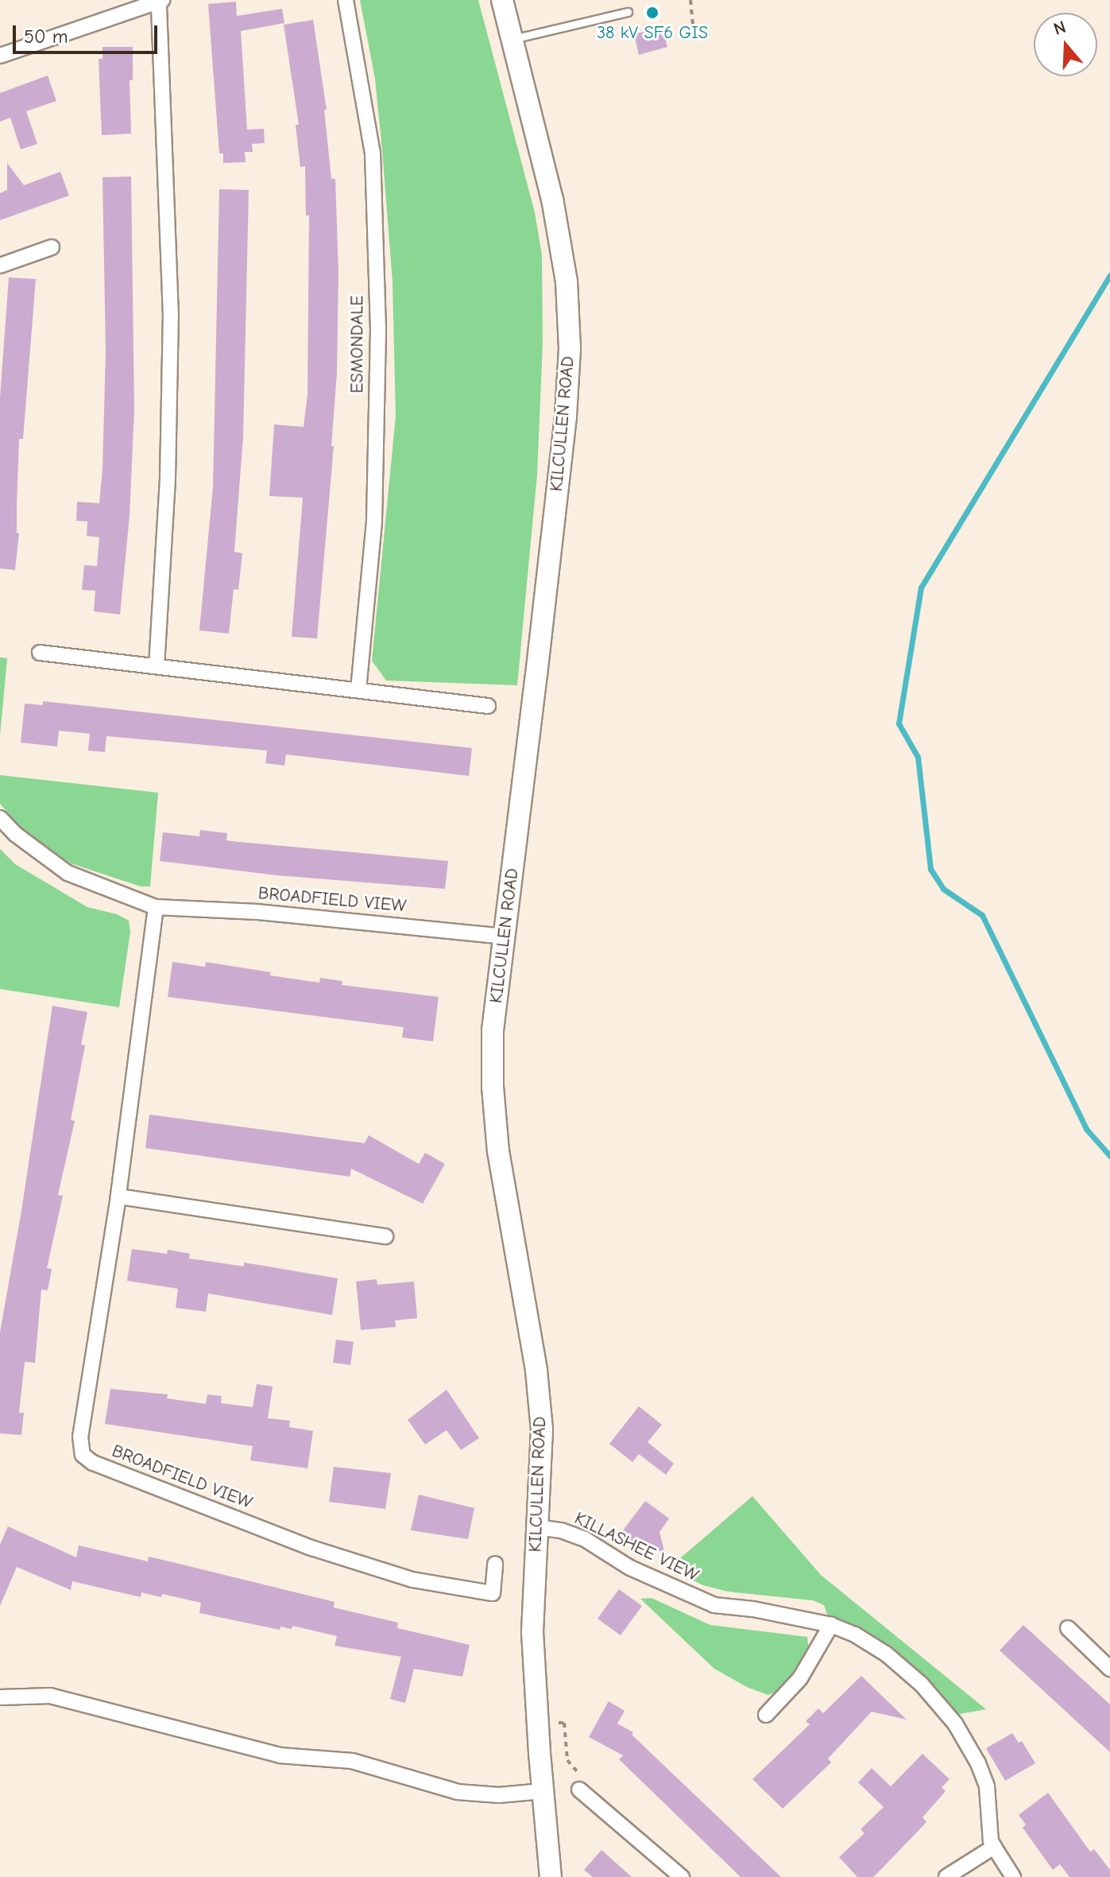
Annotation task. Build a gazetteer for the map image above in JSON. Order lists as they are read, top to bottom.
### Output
{
  "streets": {
    "main road": ["KILCULLEN ROAD"],
    "street": ["ESMONDALE", "BROADFIELD VIEW", "KILLASHEE VIEW"]
  },
  "crossings": [
    ["KILCULLEN ROAD", "BROADFIELD VIEW"],
    ["KILCULLEN ROAD", "KILLASHEE VIEW"]
  ],
  "places": ["38 kV SF6 GIS"],
  "scale_bar": "50 m",
  "north": "top"
}
